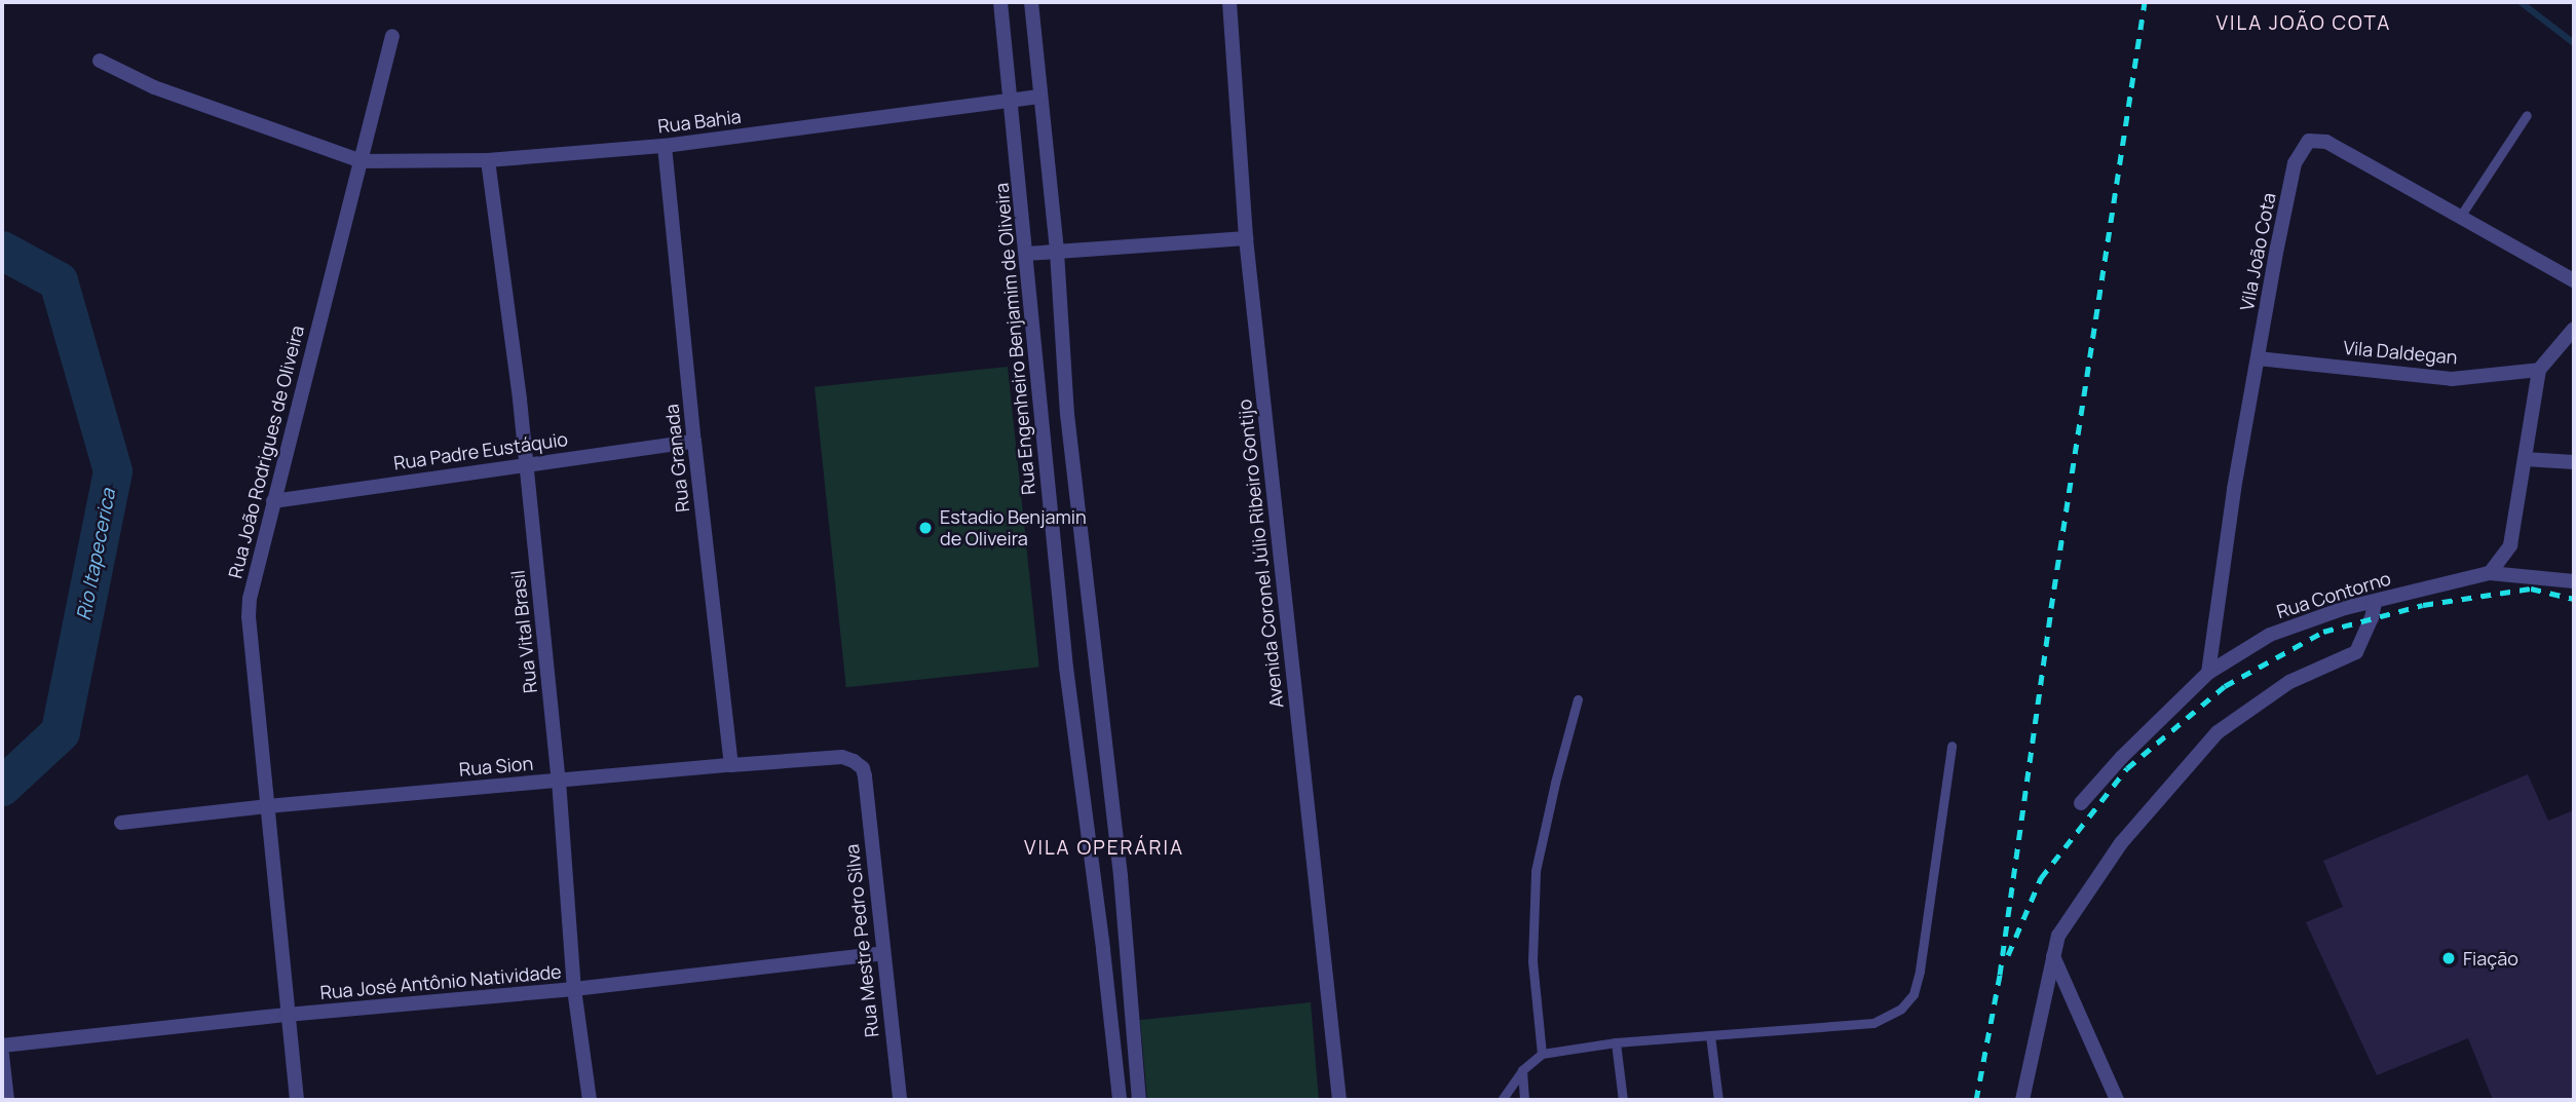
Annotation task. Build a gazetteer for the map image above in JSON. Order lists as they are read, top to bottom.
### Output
{
  "streets": {
    "street": [
      "Rua Bahia",
      "Vila João Cota",
      "Rua Engenheiro Benjamim de Oliveira",
      "Vila Daldegan",
      "Rua Padre Eustáquio",
      "Rua João Rodrigues de Oliveira",
      "Rua Granada",
      "Avenida Coronel Júlio Ribeiro Gontijo",
      "Rua Contorno",
      "Rua Vital Brasil",
      "Rua Sion",
      "Rua Mestre Pedro Silva",
      "Rua José Antônio Natividade"
    ]
  },
  "crossings": [
    ["Rua Bahia", "Rua Engenheiro Benjamim de Oliveira"],
    ["Rua Bahia", "Rua João Rodrigues de Oliveira"],
    ["Rua Bahia", "Rua Granada"],
    ["Rua Bahia", "Rua Vital Brasil"],
    ["Vila João Cota", "Vila Daldegan"],
    ["Vila João Cota", "Rua Contorno"],
    ["Rua Padre Eustáquio", "Rua João Rodrigues de Oliveira"],
    ["Rua Padre Eustáquio", "Rua Granada"],
    ["Rua Padre Eustáquio", "Rua Vital Brasil"],
    ["Rua João Rodrigues de Oliveira", "Rua Sion"],
    ["Rua João Rodrigues de Oliveira", "Rua José Antônio Natividade"],
    ["Rua Granada", "Rua Sion"],
    ["Rua Vital Brasil", "Rua Sion"],
    ["Rua Vital Brasil", "Rua José Antônio Natividade"],
    ["Rua Sion", "Rua Mestre Pedro Silva"],
    ["Rua Mestre Pedro Silva", "Rua José Antônio Natividade"]
  ],
  "districts": ["VILA JOÃO COTA", "VILA OPERÁRIA"],
  "water": ["Rio Itapecerica"],
  "places": ["Estadio Benjamin de Oliveira", "Fiação"]
}
